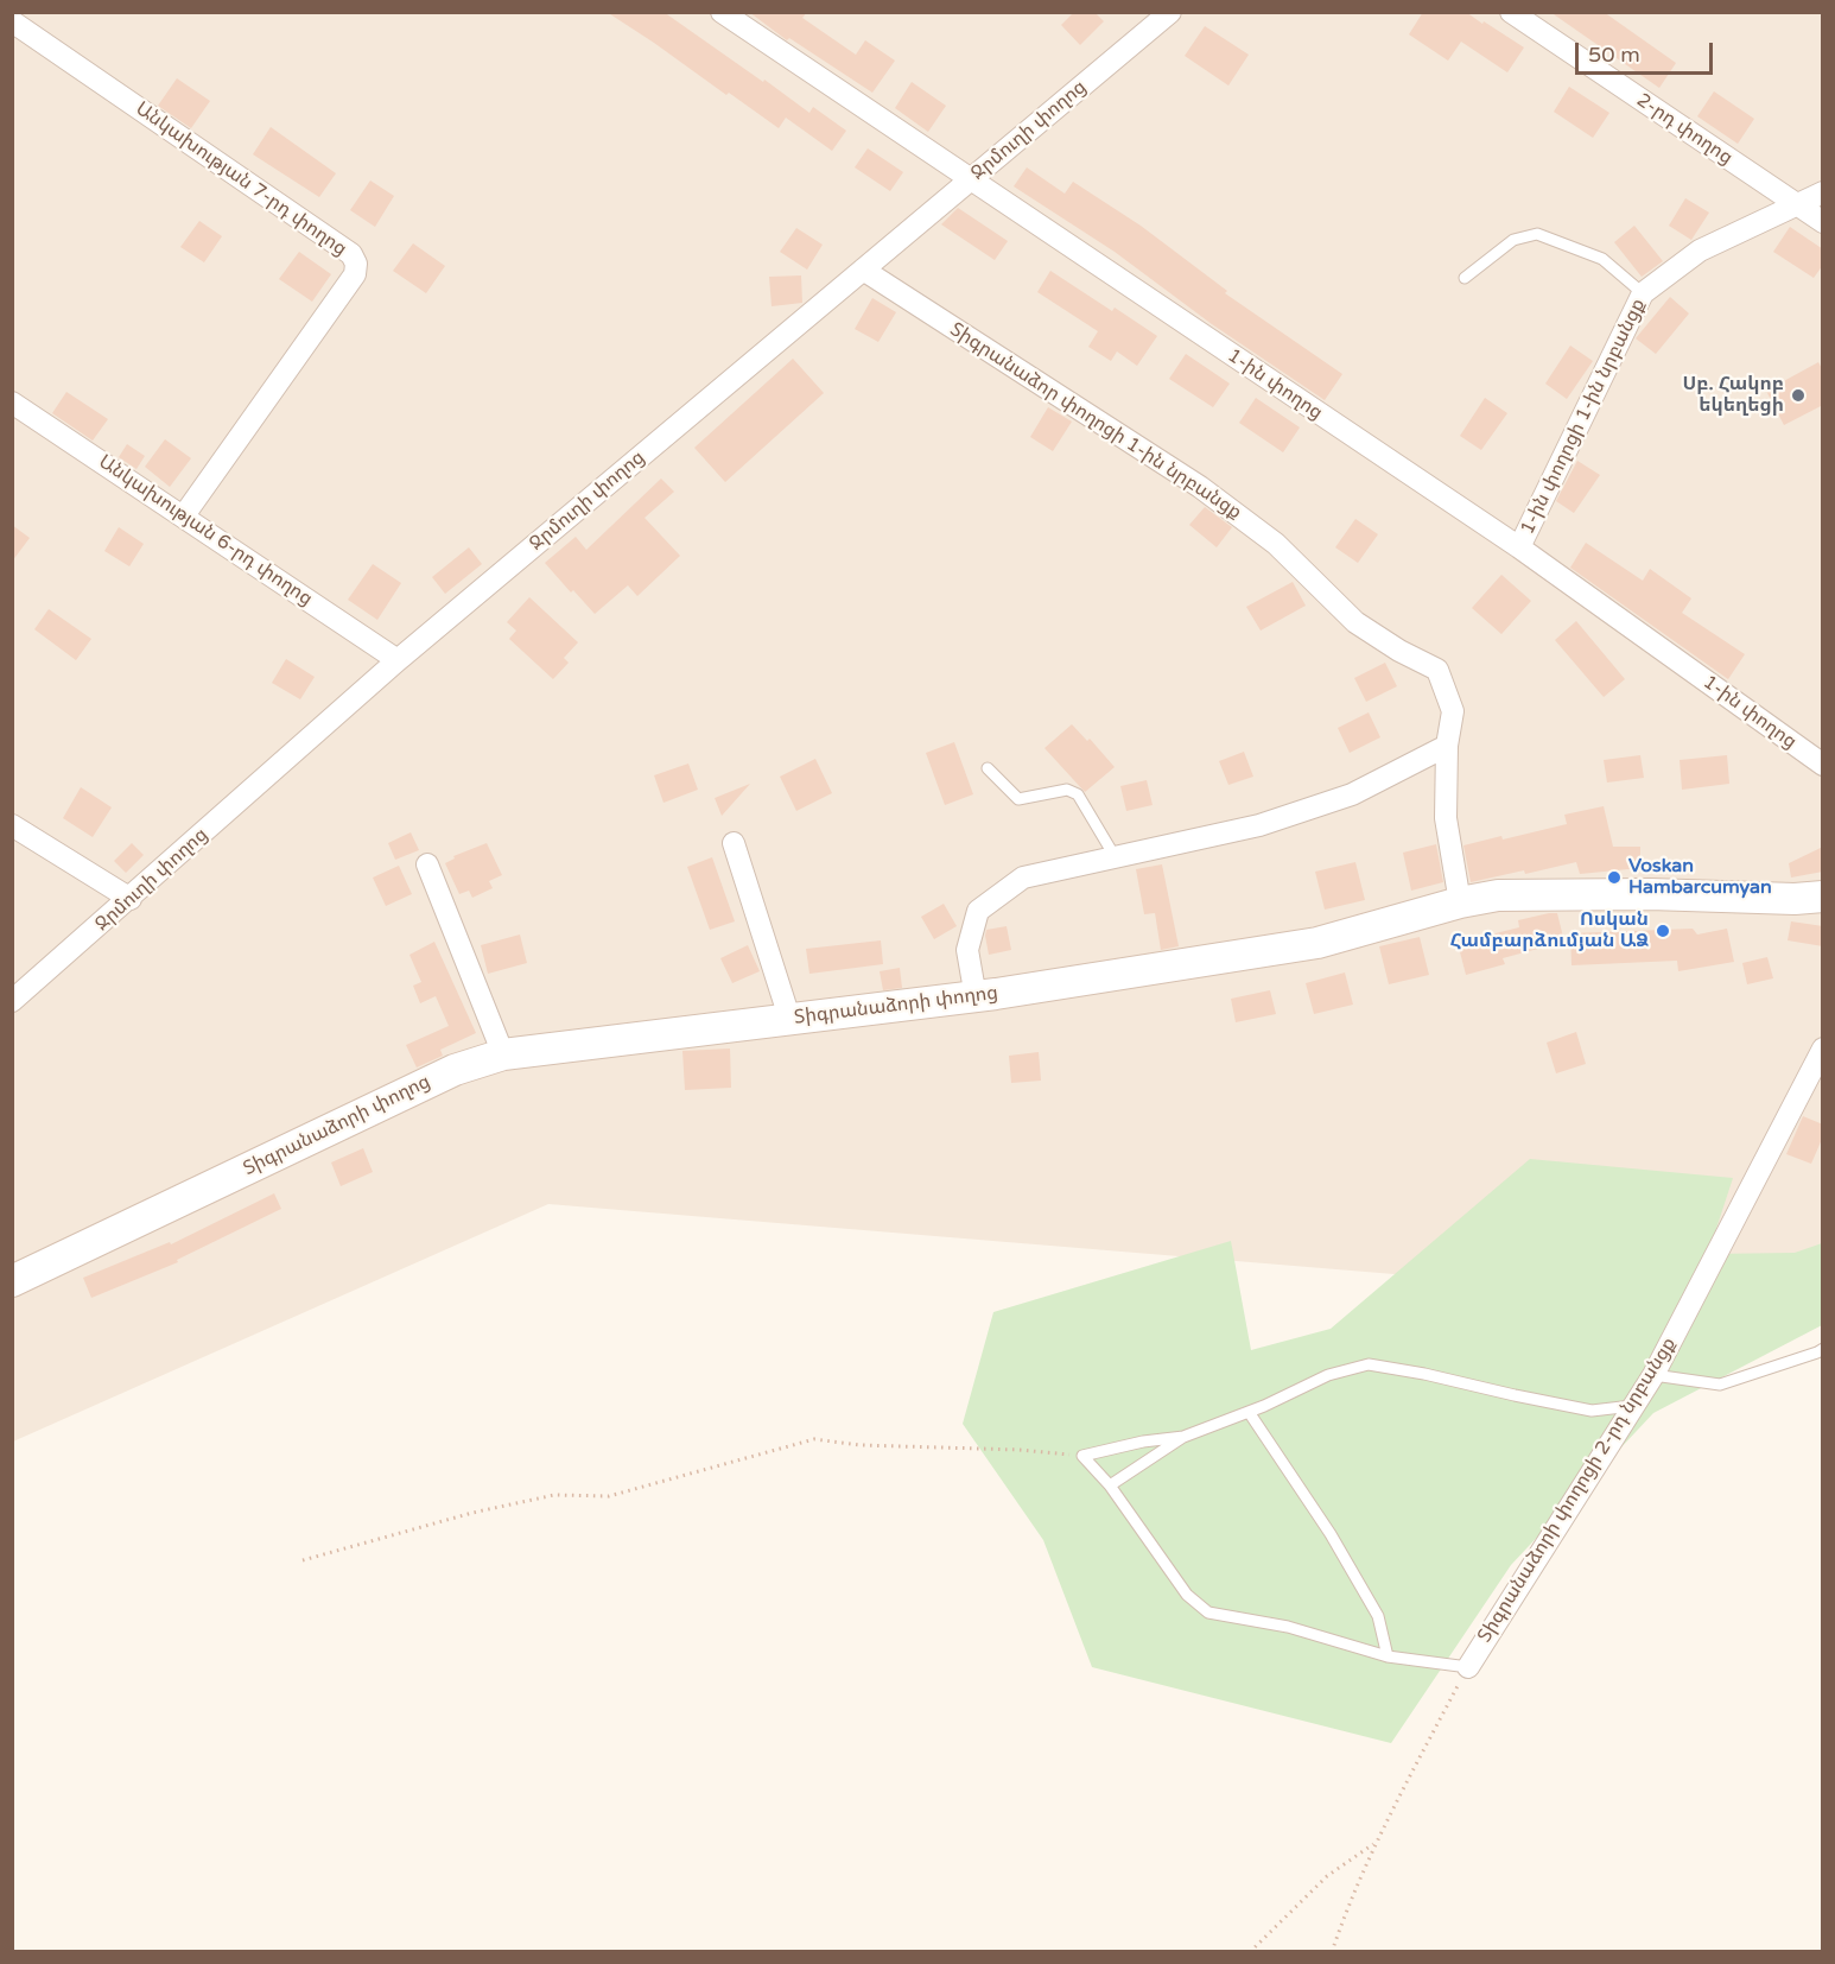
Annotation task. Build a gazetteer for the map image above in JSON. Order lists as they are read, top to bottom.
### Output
{
  "streets": {
    "main road": ["Տիգրանաձորի փողոց"],
    "street": [
      "2-րդ փողոց",
      "Ջրմուղի փողոց",
      "Անկախության 7-րդ փողոց",
      "1-ին փողոց",
      "1-ին փողոցի 1-ին նրբանցք",
      "Տիգրանաձոր փողոցի 1-ին նրբանցք",
      "Անկախության 6-րդ փողոց",
      "Տիգրանաձորի փողոցի 2-րդ նրբանցք"
    ]
  },
  "crossings": [
    ["2-րդ փողոց", "1-ին փողոցի 1-ին նրբանցք"],
    ["Ջրմուղի փողոց", "1-ին փողոց"],
    ["Ջրմուղի փողոց", "Տիգրանաձոր փողոցի 1-ին նրբանցք"],
    ["Ջրմուղի փողոց", "Անկախության 6-րդ փողոց"],
    ["Անկախության 7-րդ փողոց", "Անկախության 6-րդ փողոց"],
    ["1-ին փողոց", "1-ին փողոցի 1-ին նրբանցք"],
    ["Տիգրանաձոր փողոցի 1-ին նրբանցք", "Տիգրանաձորի փողոց"]
  ],
  "places": ["Սբ. Հակոբ եկեղեցի", "Voskan Hambarcumyan", "Ոսկան Համբարձումյան ԱՁ"],
  "scale_bar": "50 m"
}
